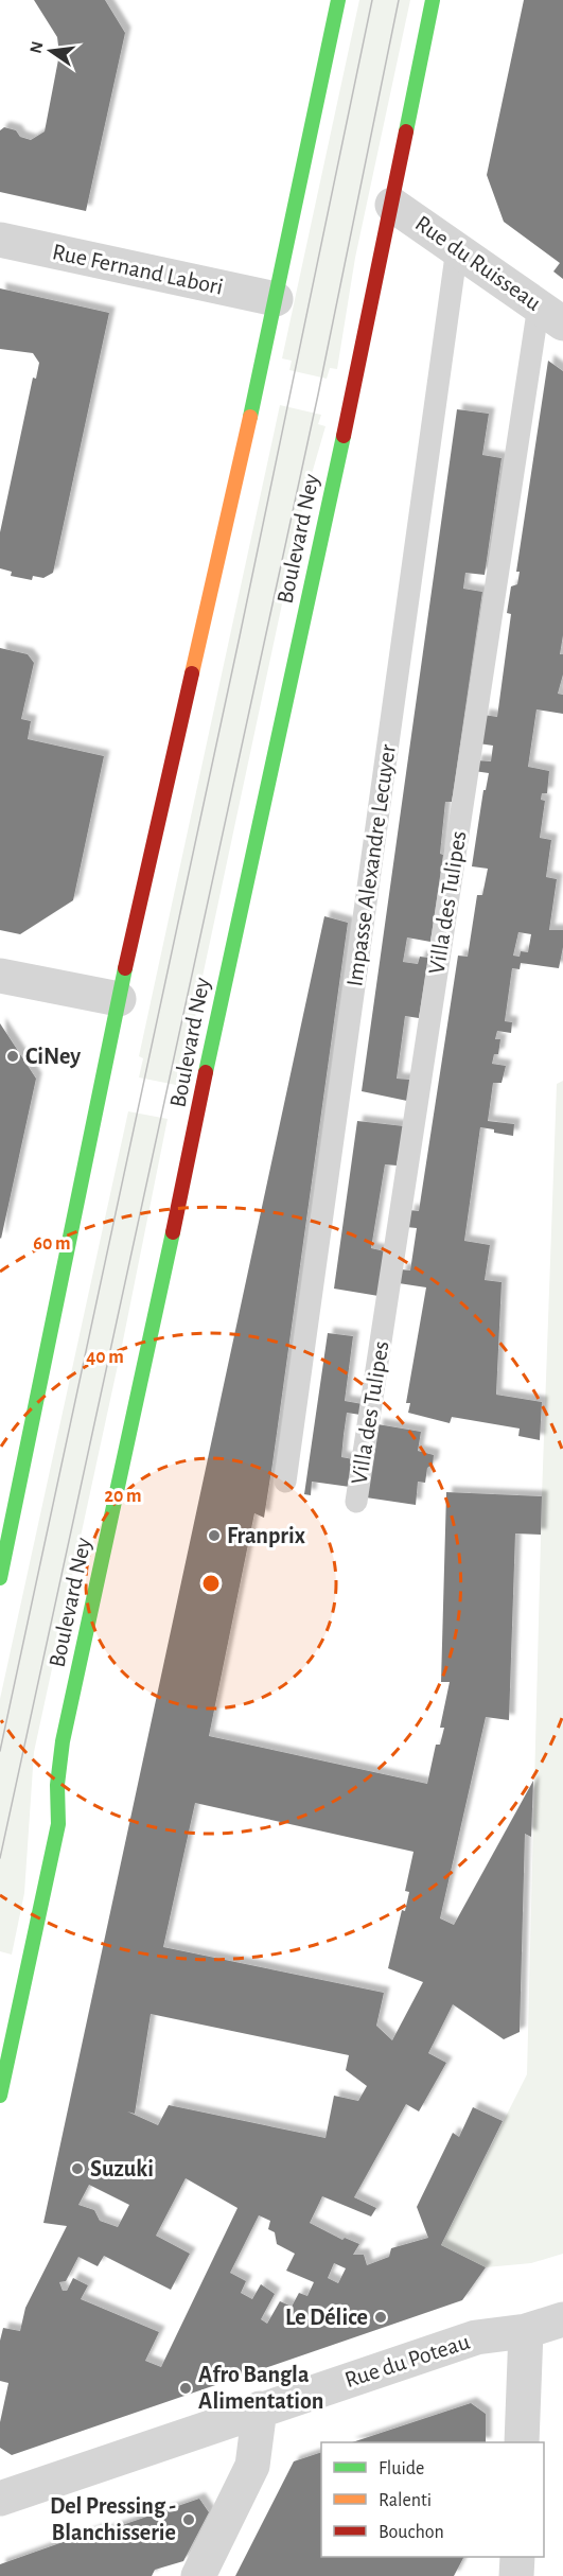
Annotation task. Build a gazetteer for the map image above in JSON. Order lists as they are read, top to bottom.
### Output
{
  "streets": {
    "main road": ["Boulevard Ney"],
    "street": ["Rue du Ruisseau", "Rue Fernand Labori", "Rue du Poteau"],
    "lane": ["Impasse Alexandre Lecuyer", "Villa des Tulipes"]
  },
  "crossings": [
    ["Rue du Ruisseau", "Boulevard Ney"],
    ["Rue du Ruisseau", "Impasse Alexandre Lecuyer"],
    ["Rue du Ruisseau", "Villa des Tulipes"]
  ],
  "places": [
    "CiNey",
    "Franprix",
    "Suzuki",
    "Le Délice",
    "Afro Bangla Alimentation",
    "Del Pressing - Blanchisserie"
  ],
  "legend": ["Fluide", "Ralenti", "Bouchon"],
  "north": "left",
  "rings": ["60 m", "40 m", "20 m"]
}
